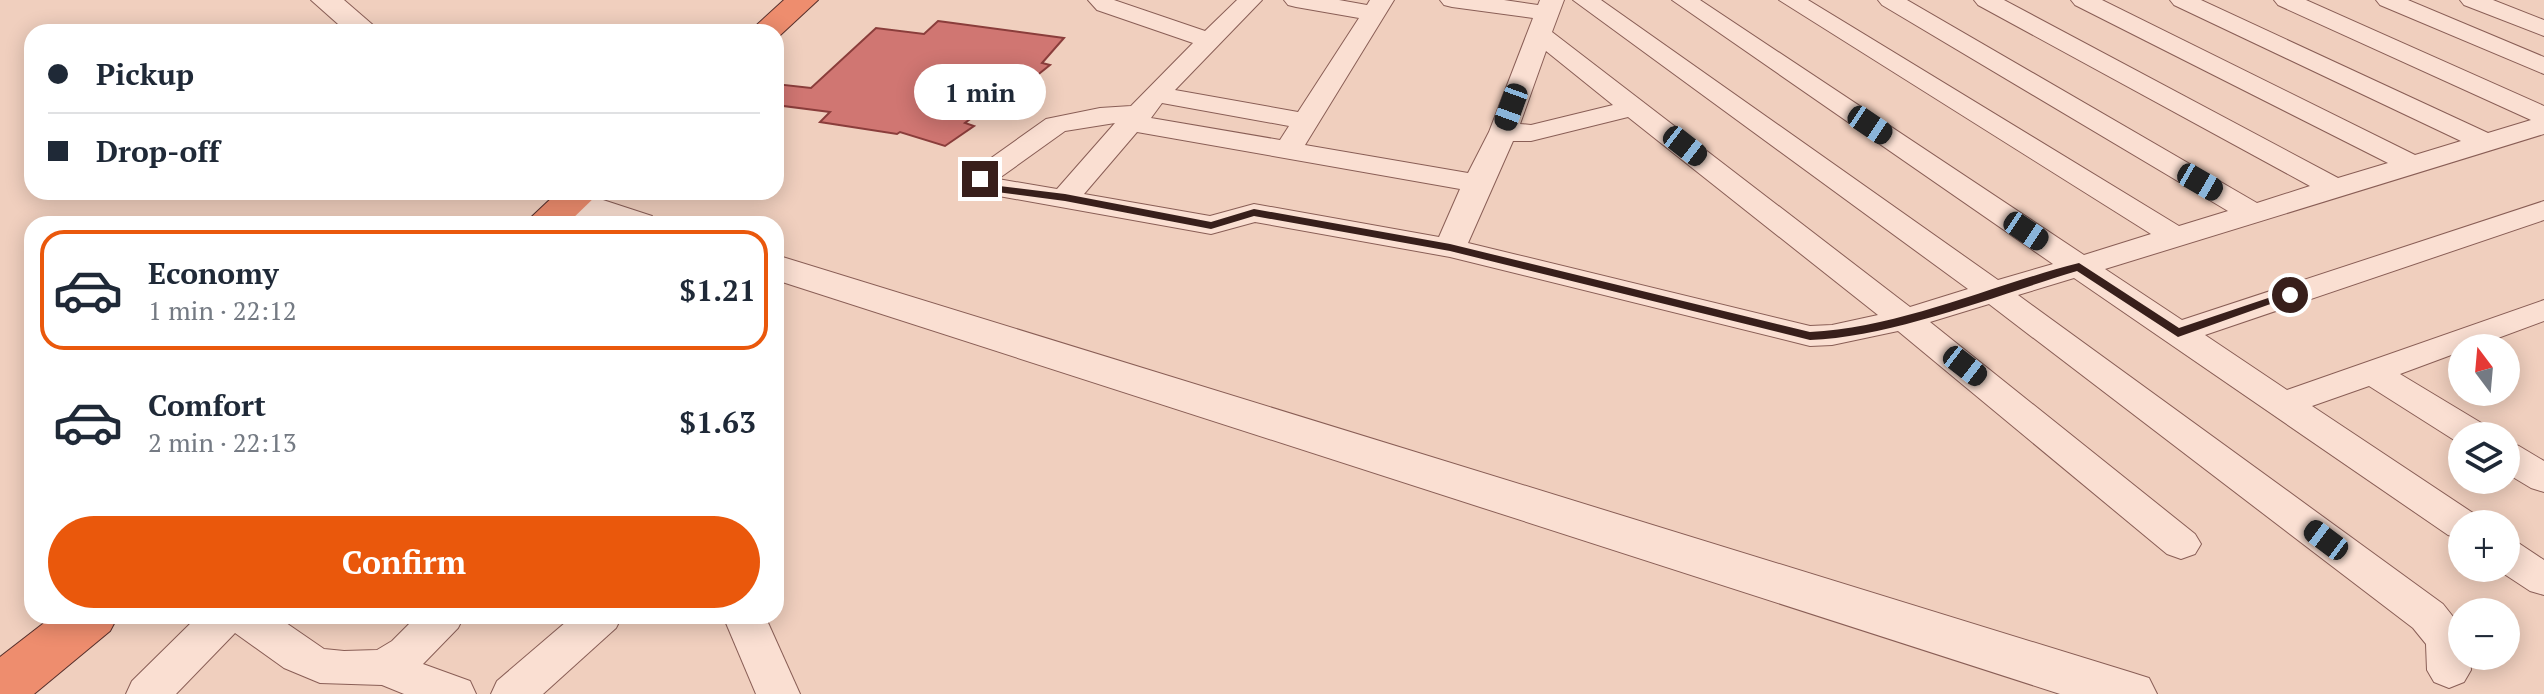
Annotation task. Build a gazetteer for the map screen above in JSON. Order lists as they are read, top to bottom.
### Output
{
  "north": "top",
  "page": {
    "banner": ["Pickup", "Drop-off"],
    "bubble": "1 min",
    "list": [
      {
        "name": "Economy",
        "note": "1 min · 22:12",
        "value": "$1.21"
      },
      {
        "name": "Comfort",
        "note": "2 min · 22:13",
        "value": "$1.63"
      }
    ],
    "map_buttons": ["+", "−"],
    "buttons": "Confirm"
  }
}
